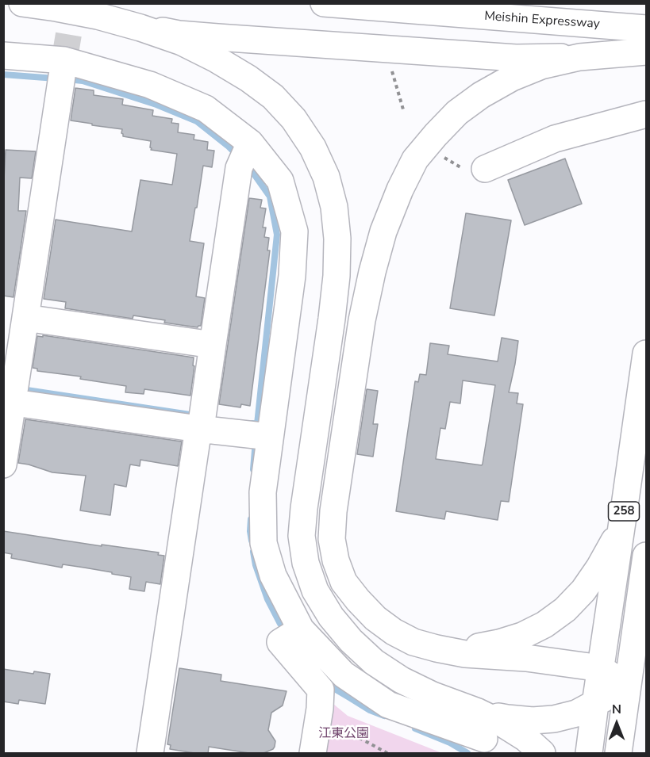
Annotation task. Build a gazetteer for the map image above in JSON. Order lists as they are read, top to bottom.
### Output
{
  "streets": {
    "main road": ["Meishin Expressway", "258"]
  },
  "parks": ["江東公園"],
  "north": "top"
}
